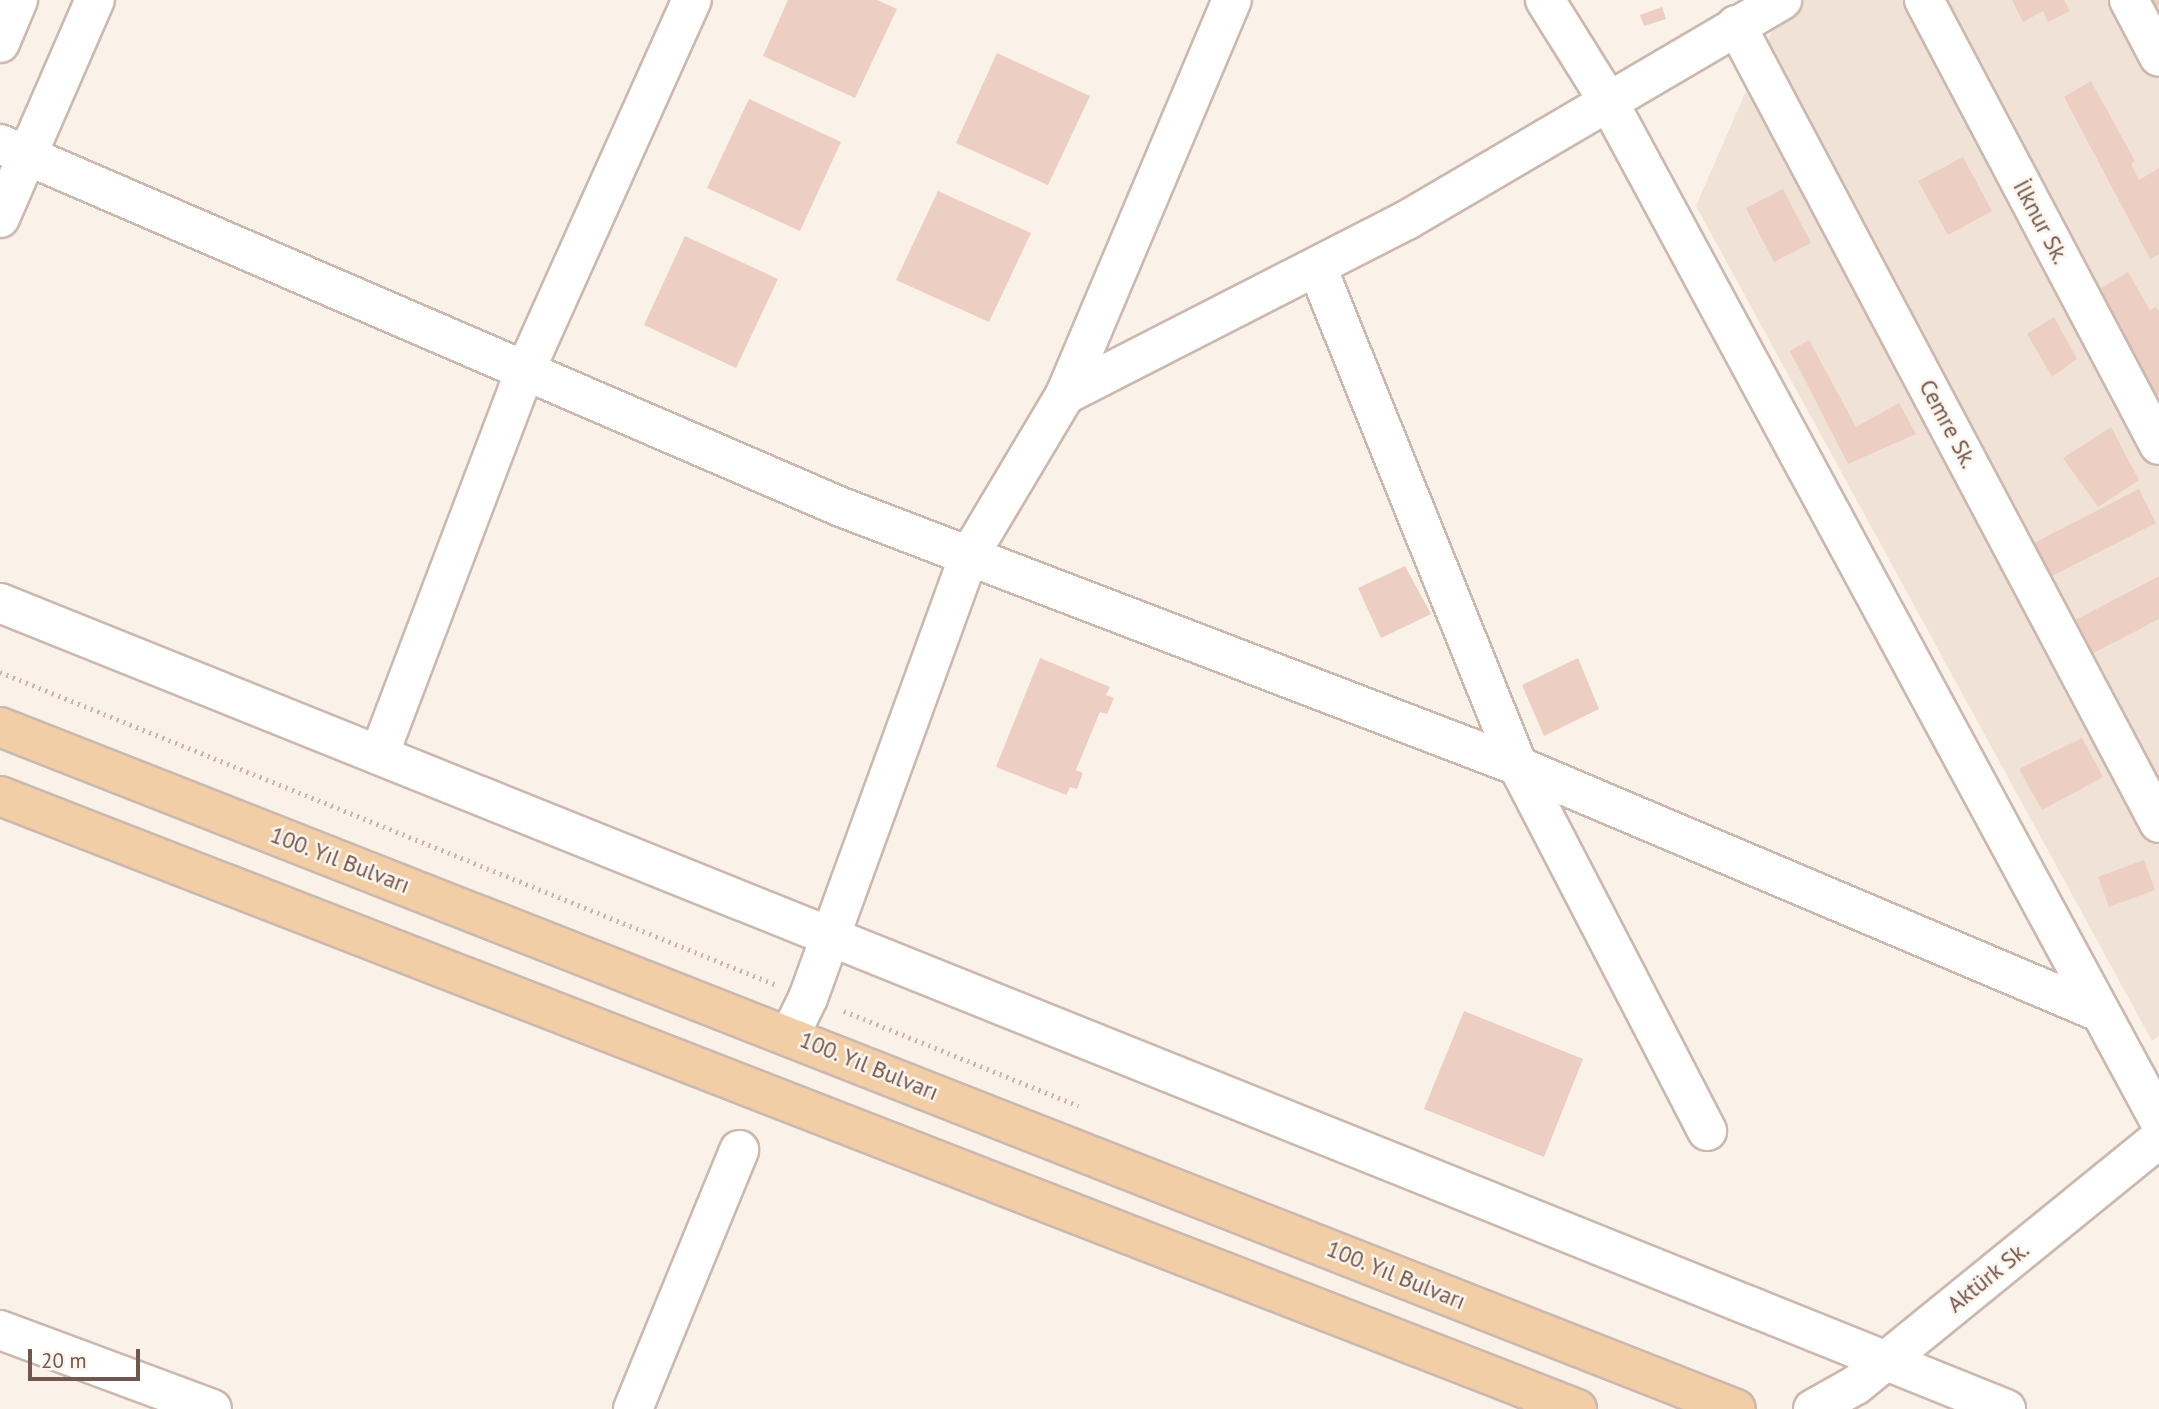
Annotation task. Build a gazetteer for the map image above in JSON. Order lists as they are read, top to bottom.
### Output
{
  "streets": {
    "main road": ["100. Yıl Bulvarı"],
    "street": ["İlknur Sk.", "Cemre Sk.", "Aktürk Sk."]
  },
  "scale_bar": "20 m"
}
